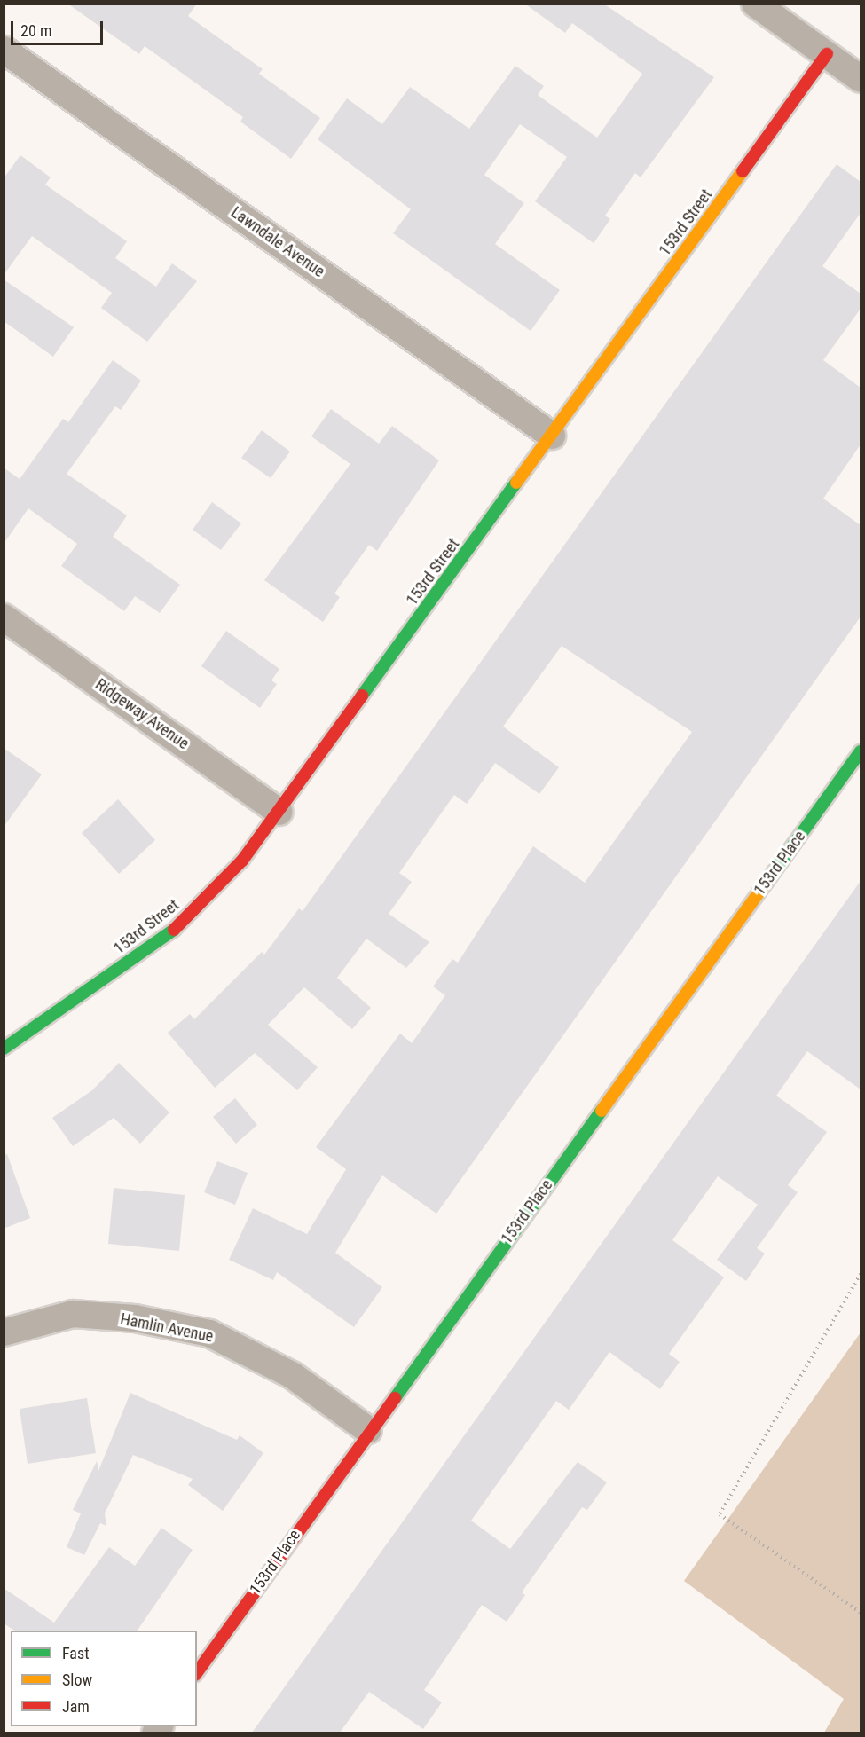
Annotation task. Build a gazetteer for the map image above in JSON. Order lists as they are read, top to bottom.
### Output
{
  "streets": {
    "street": [
      "153rd Street",
      "Lawndale Avenue",
      "Ridgeway Avenue",
      "153rd Place",
      "Hamlin Avenue"
    ]
  },
  "crossings": [
    ["153rd Street", "Lawndale Avenue"],
    ["153rd Street", "Ridgeway Avenue"],
    ["153rd Place", "Hamlin Avenue"]
  ],
  "legend": ["Fast", "Slow", "Jam"],
  "scale_bar": "20 m"
}
